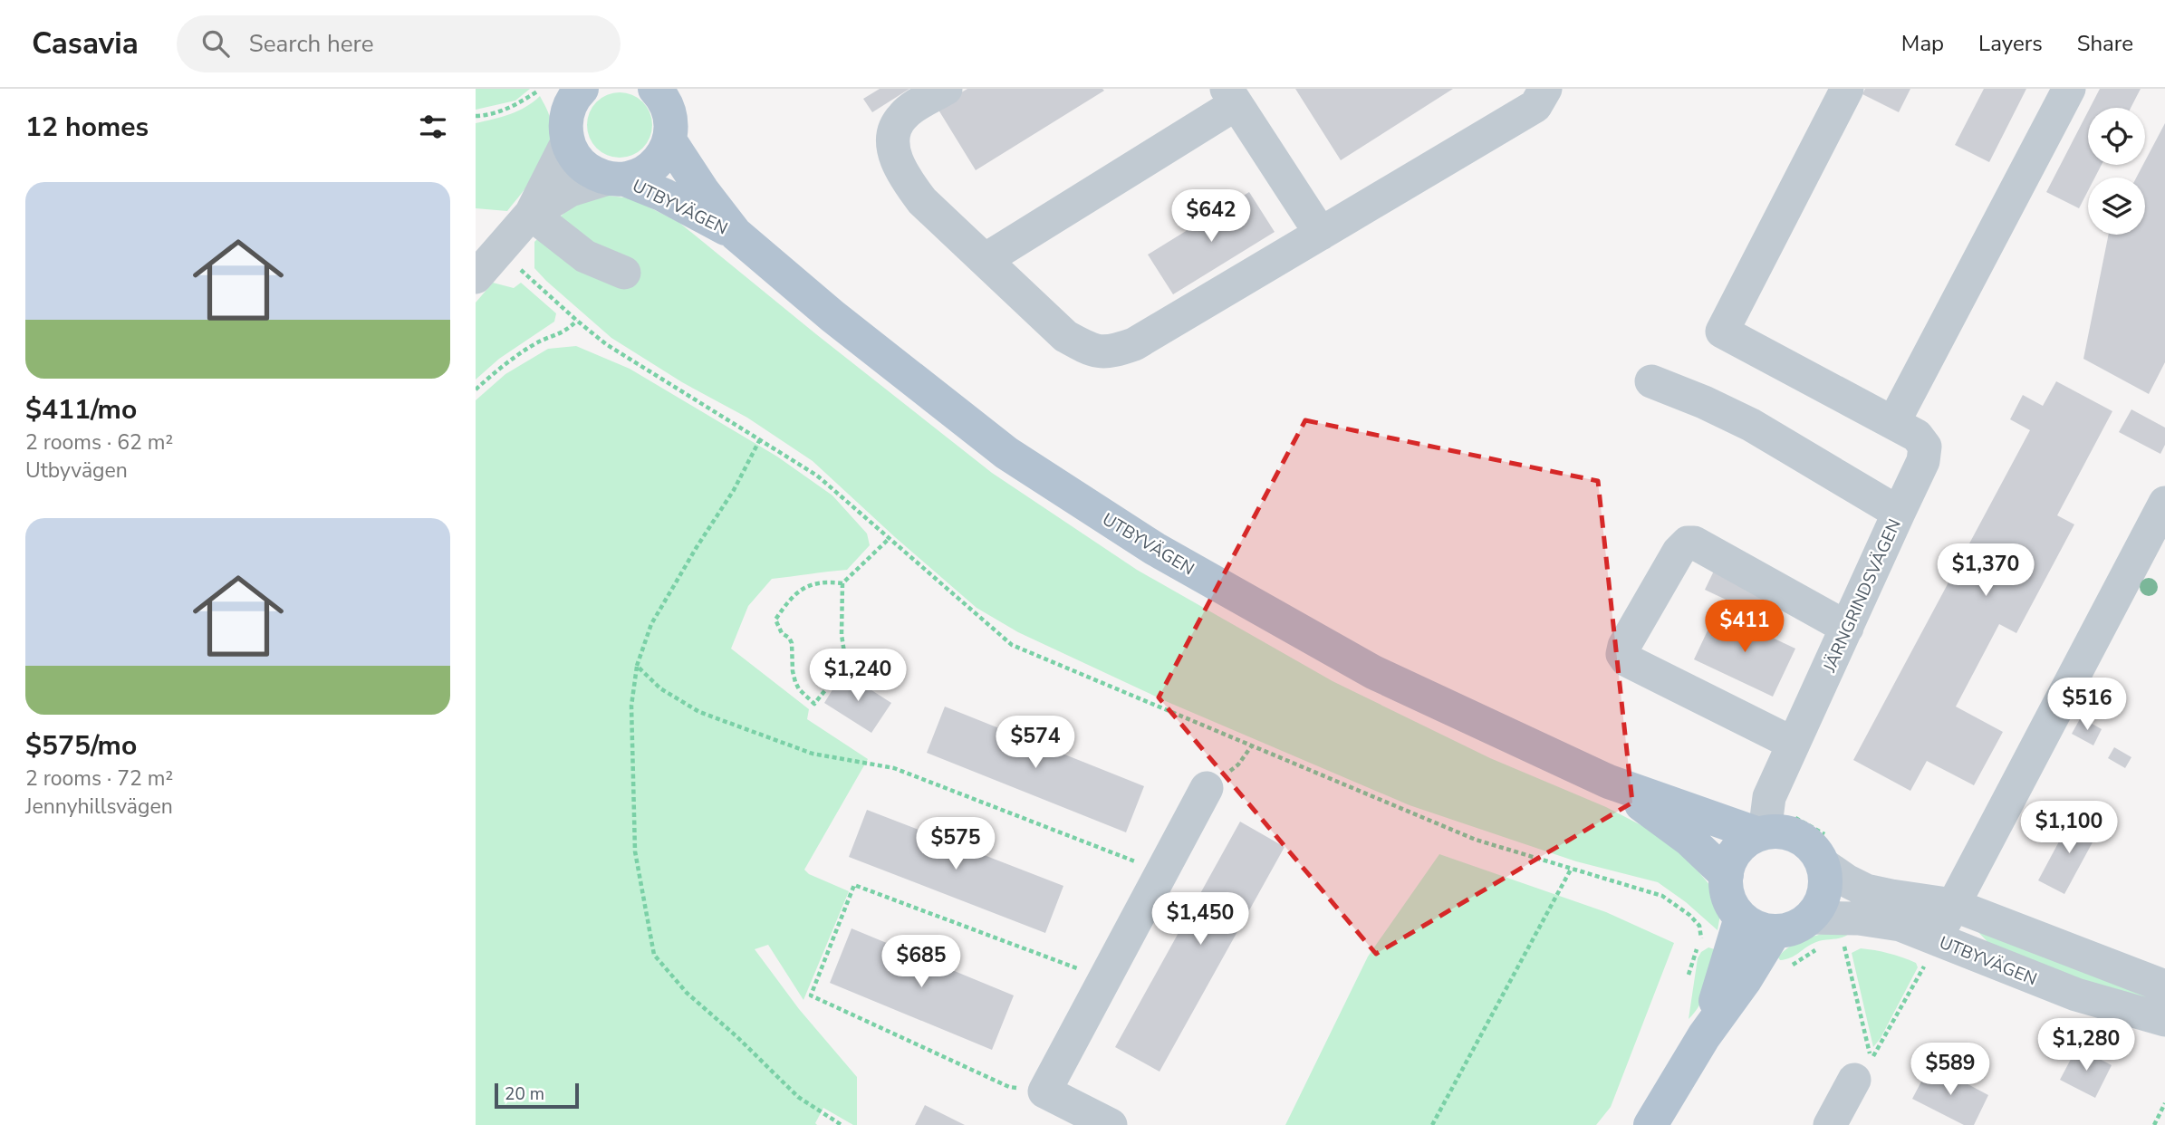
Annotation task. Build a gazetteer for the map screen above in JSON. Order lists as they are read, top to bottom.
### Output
{
  "streets": {
    "main road": ["UTBYVÄGEN"],
    "street": ["JÄRNGRINDSVÄGEN"]
  },
  "crossings": [
    ["UTBYVÄGEN", "JÄRNGRINDSVÄGEN"]
  ],
  "scale_bar": "20 m",
  "page": {
    "header": "Casavia",
    "search": "Search here",
    "nav": ["Map", "Layers", "Share"],
    "heading": "12 homes",
    "list": [
      {
        "name": "$411/mo",
        "note": "2 rooms · 62 m² · Utbyvägen"
      },
      {
        "name": "$575/mo",
        "note": "2 rooms · 72 m² · Jennyhillsvägen"
      }
    ],
    "price": [
      "$642",
      "$1,370",
      "$411",
      "$1,240",
      "$516",
      "$574",
      "$1,100",
      "$575",
      "$1,450",
      "$685",
      "$1,280",
      "$589"
    ],
    "scale": "20 m"
  }
}
